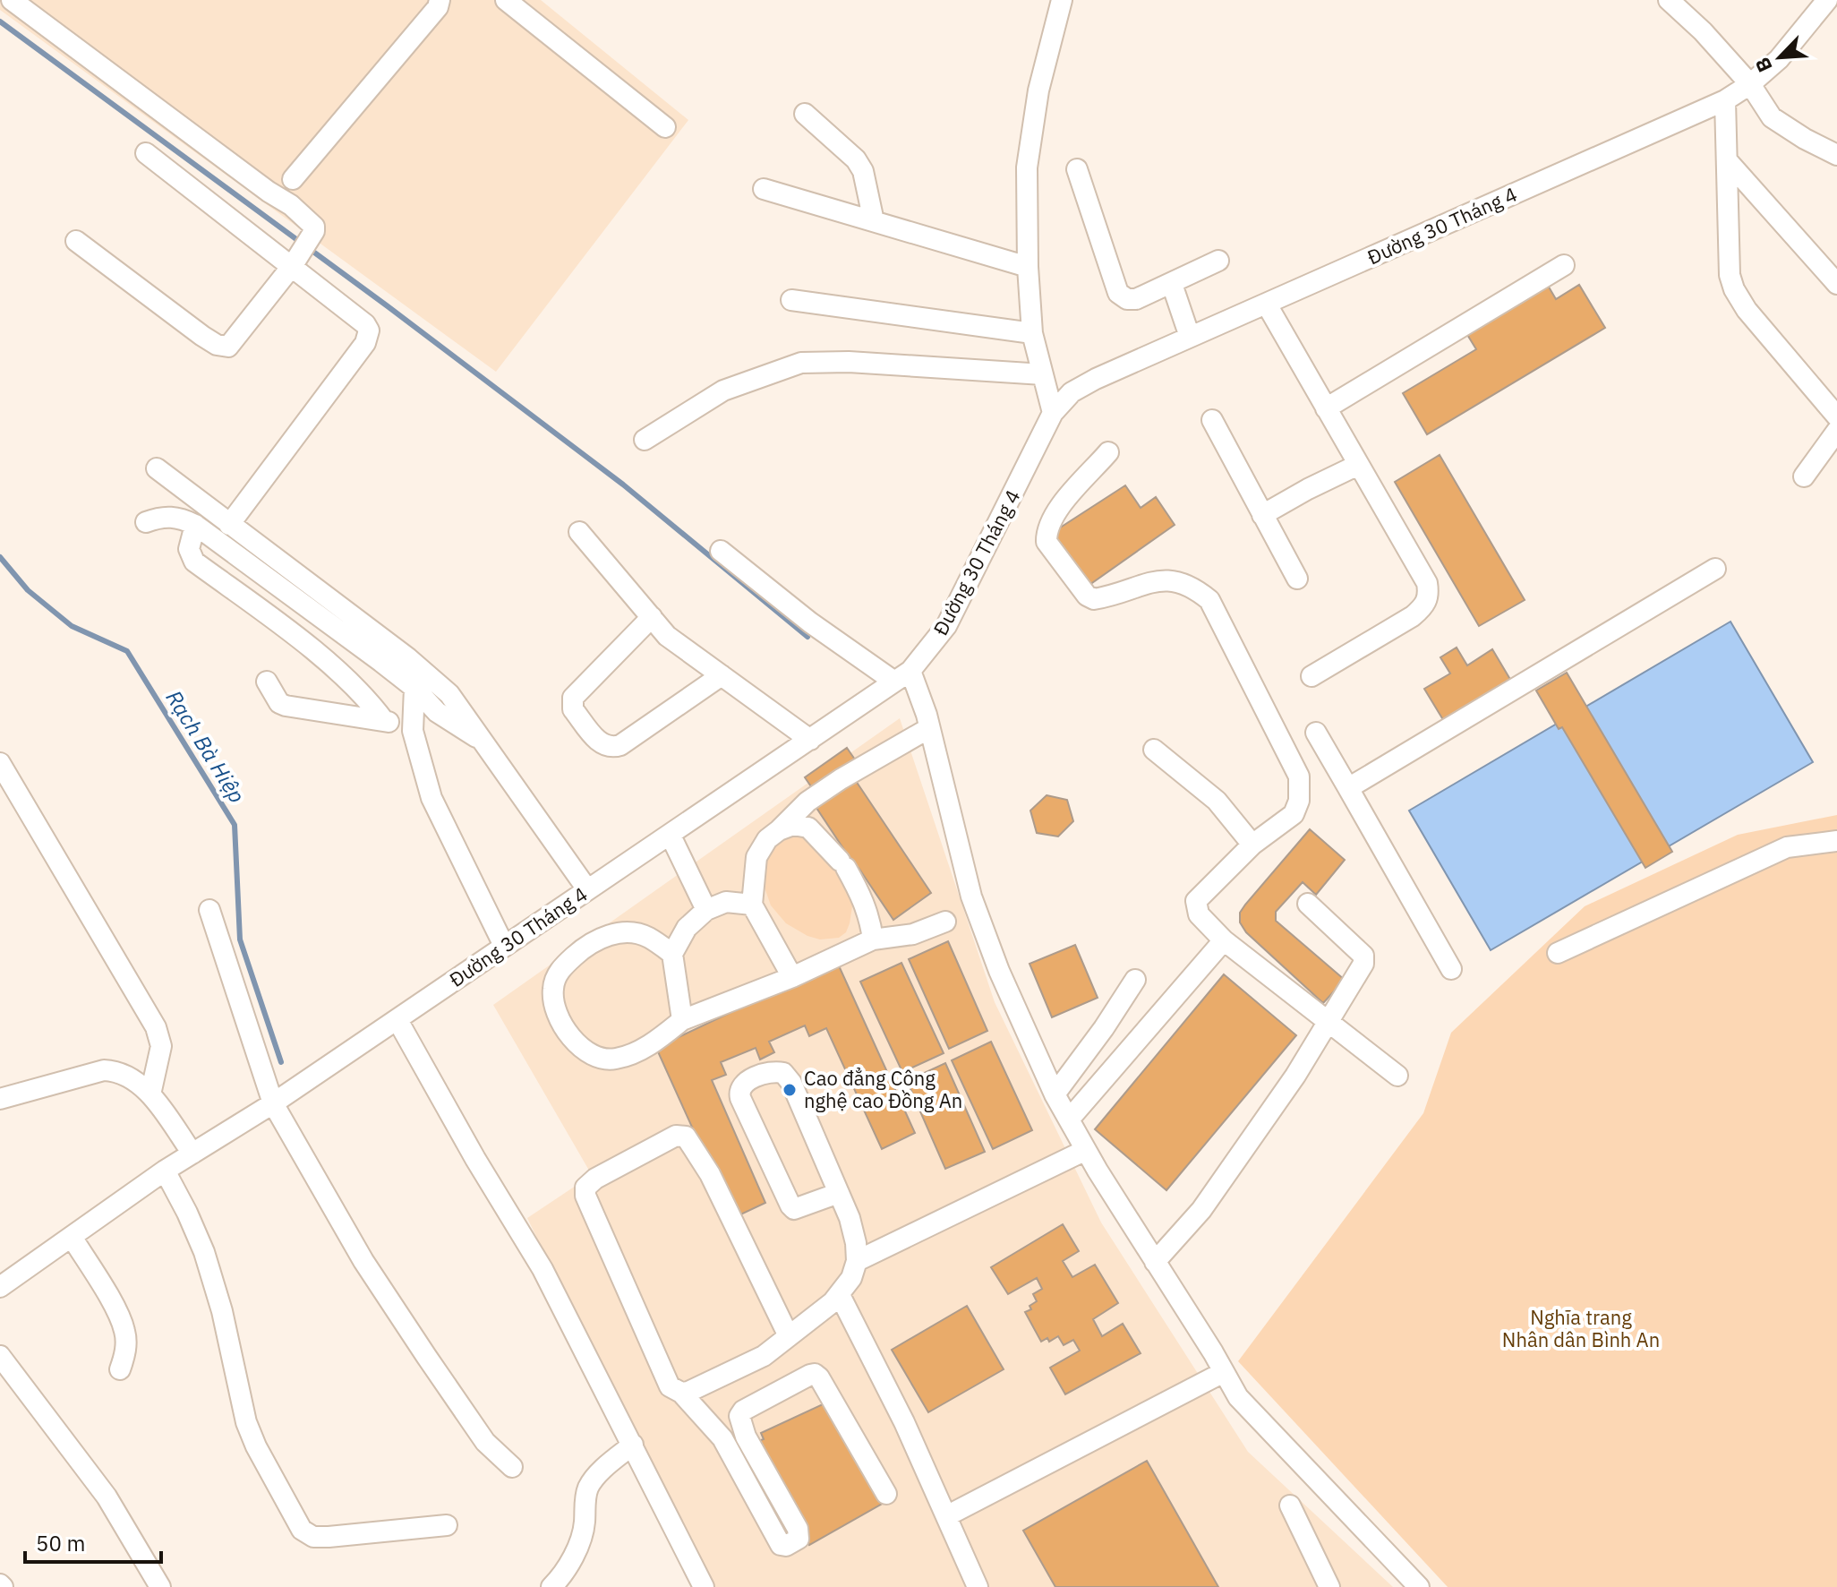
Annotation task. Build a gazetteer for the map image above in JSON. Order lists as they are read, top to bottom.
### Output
{
  "streets": {
    "street": ["Đường 30 Tháng 4"]
  },
  "water": ["Rạch Bà Hiệp"],
  "parks": ["Nghĩa trang Nhân dân Bình An"],
  "places": ["Cao đẳng Công nghệ cao Đồng An"],
  "scale_bar": "50 m",
  "north": "bottom left"
}
